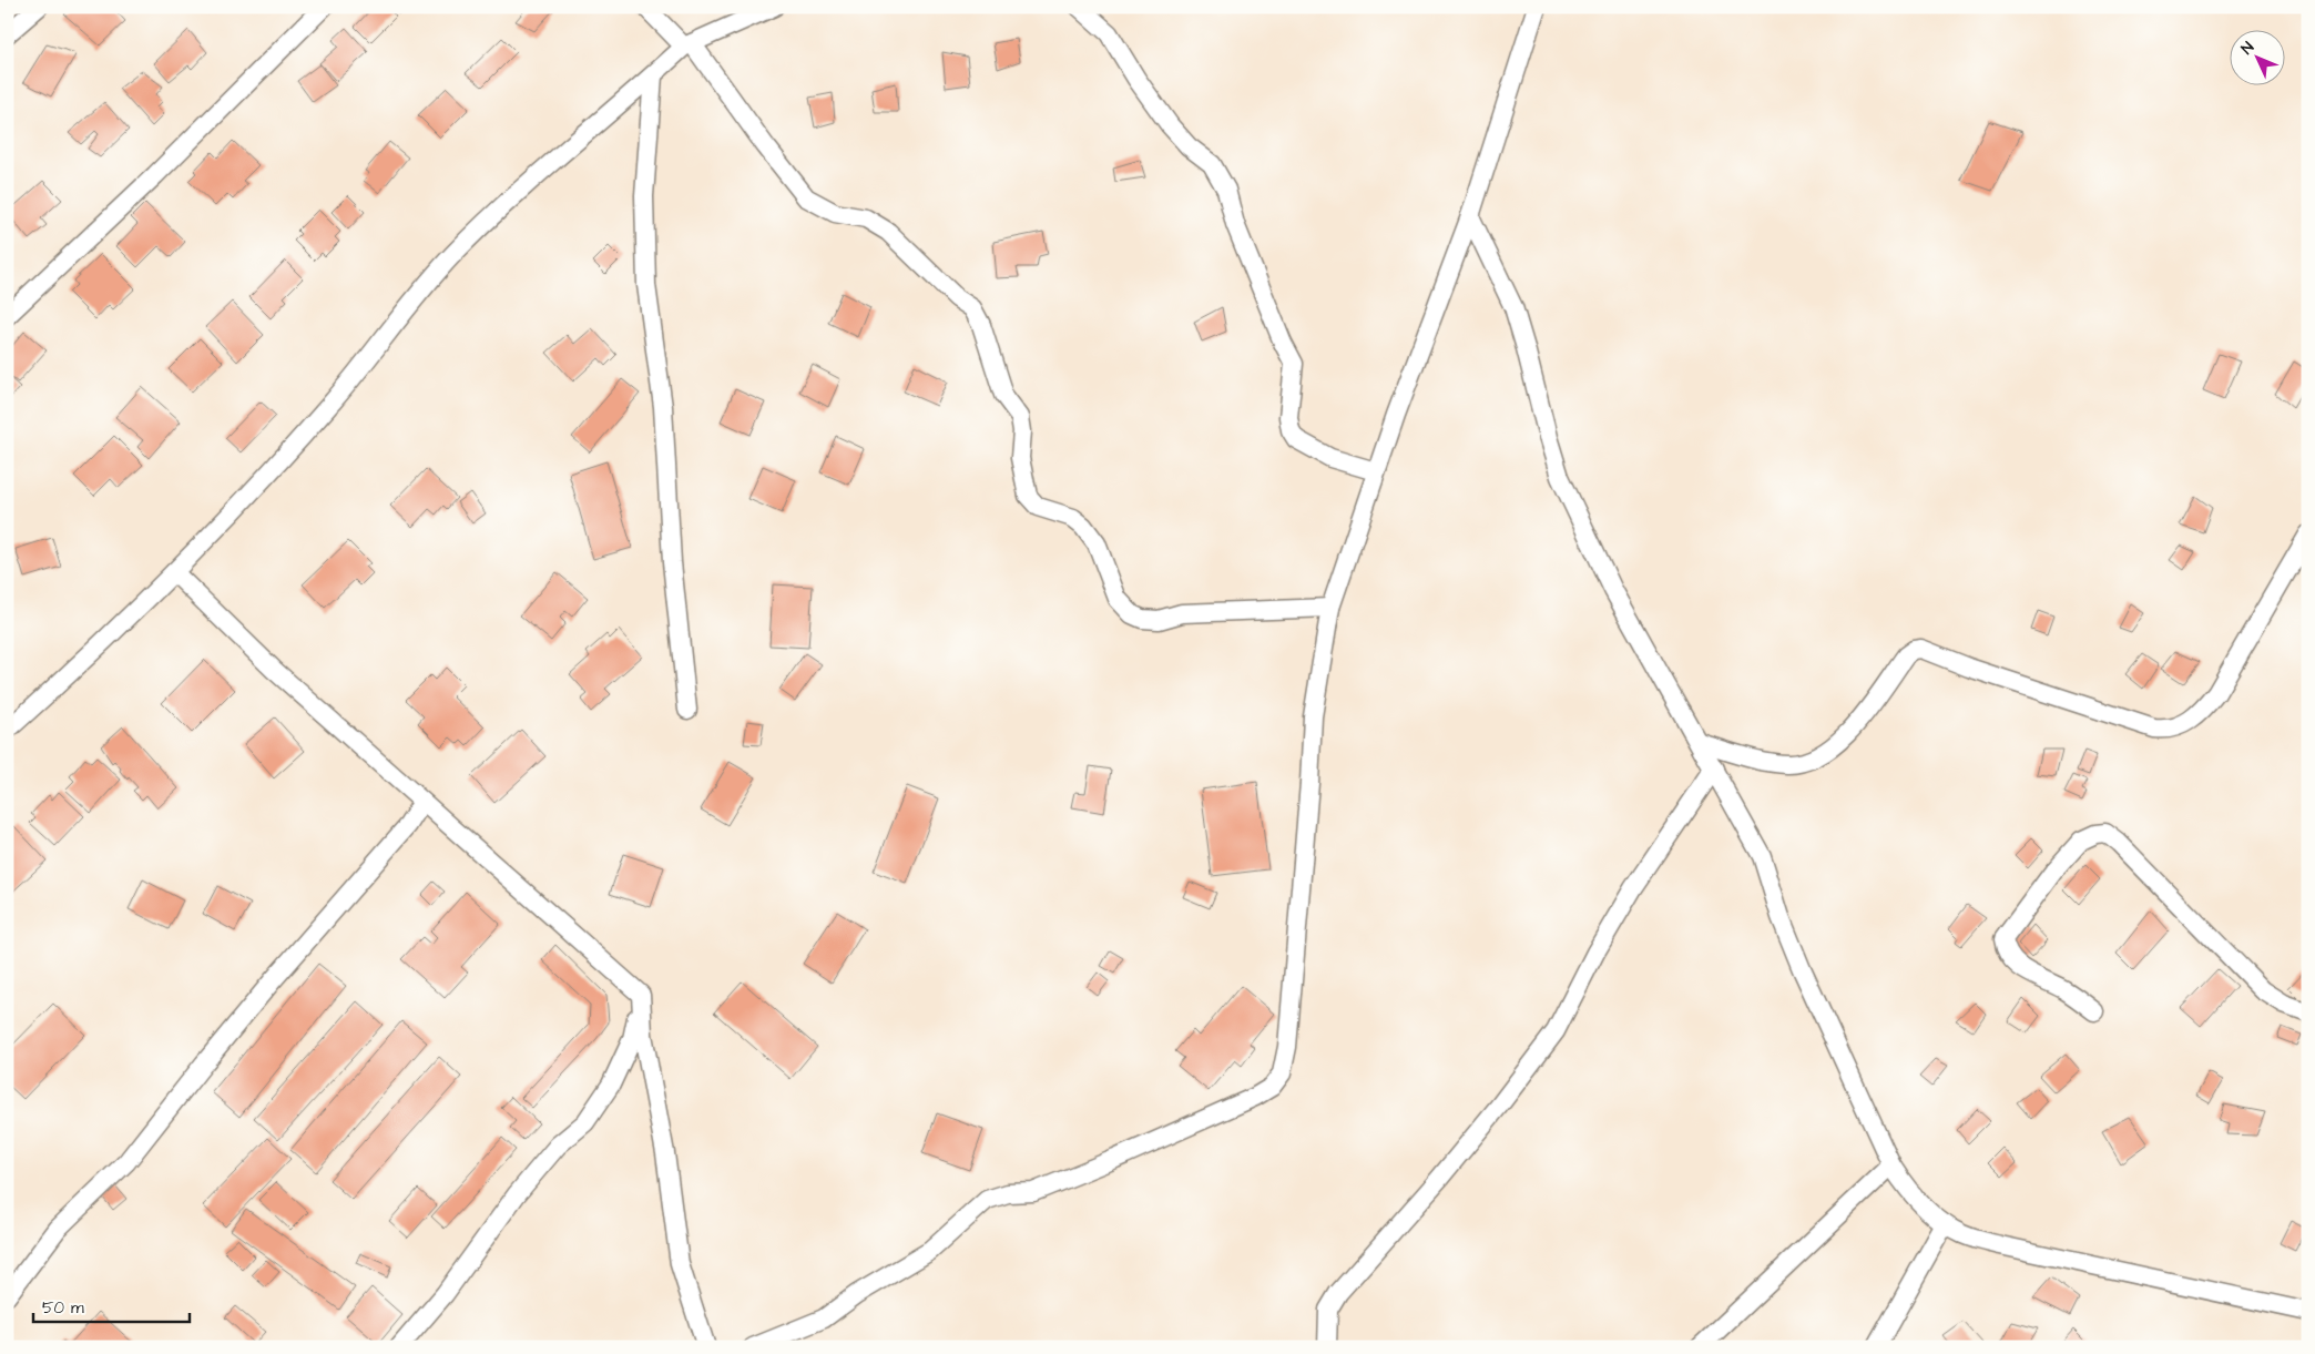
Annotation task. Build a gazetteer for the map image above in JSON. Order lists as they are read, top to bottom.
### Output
{
  "scale_bar": "50 m",
  "north": "top left"
}
